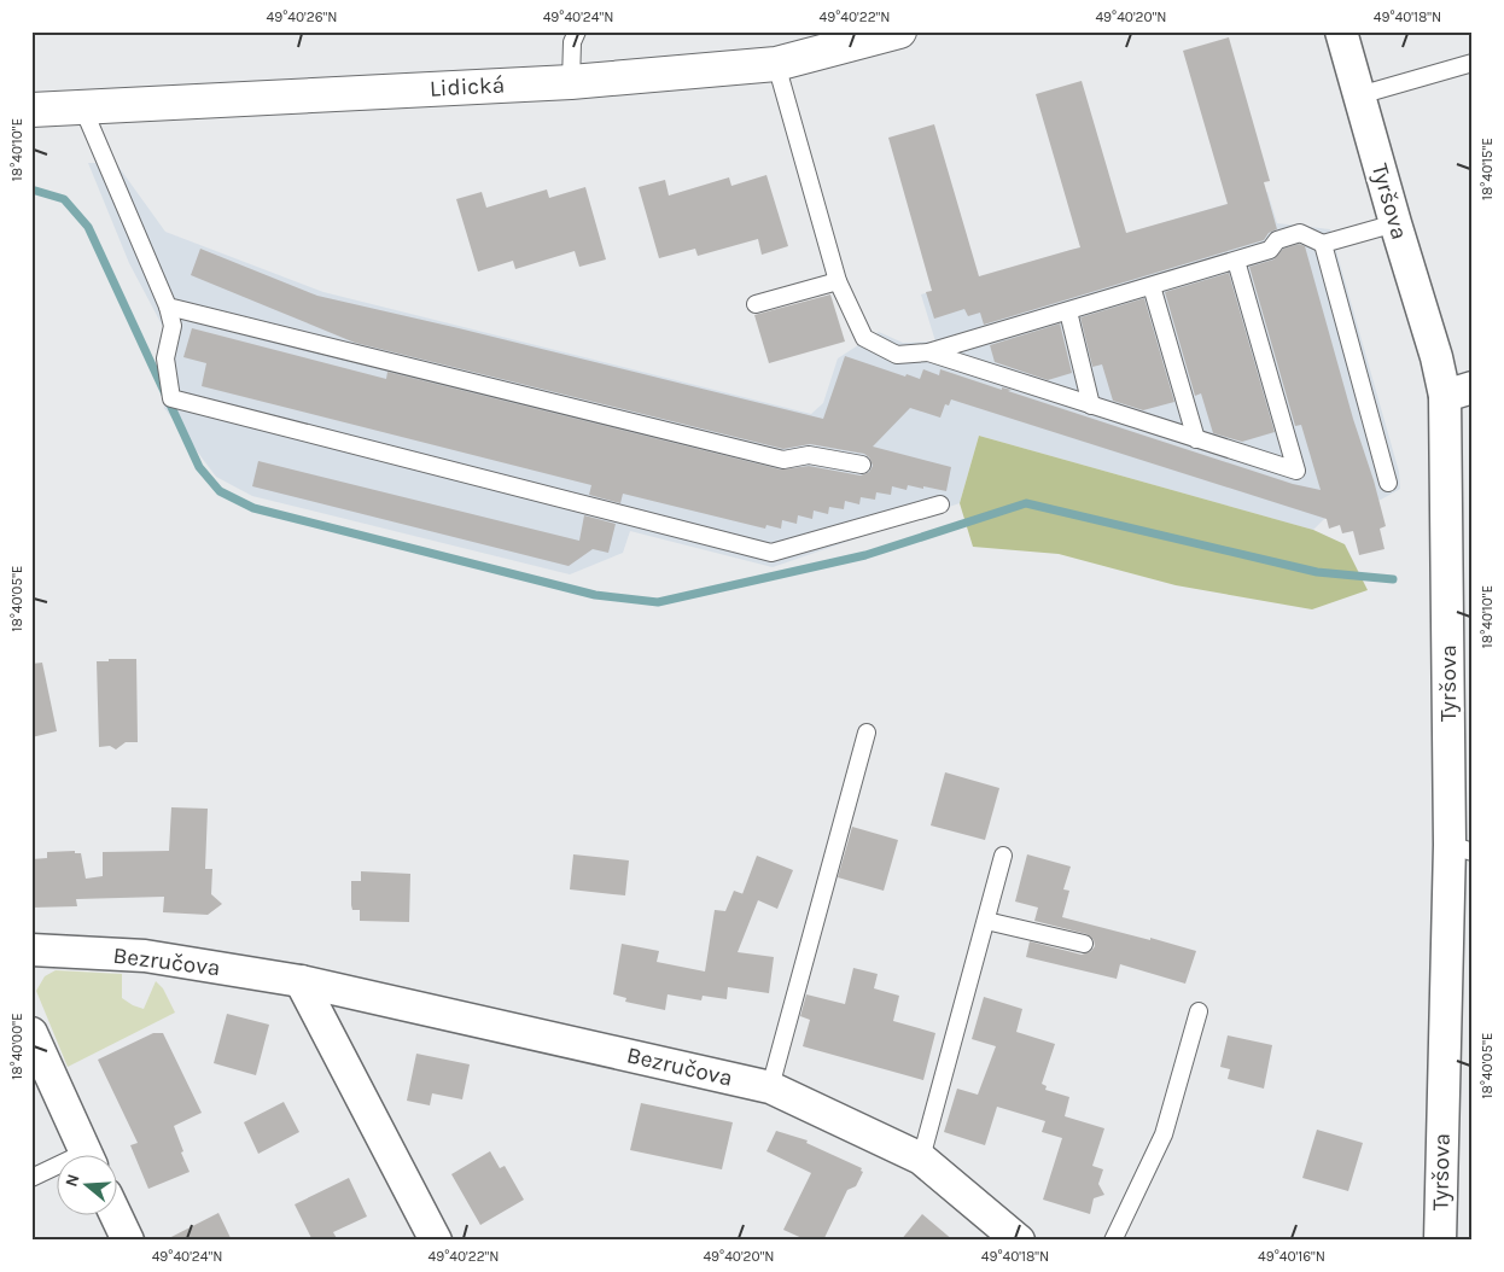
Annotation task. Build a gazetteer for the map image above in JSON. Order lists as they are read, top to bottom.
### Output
{
  "streets": {
    "street": ["Lidická", "Tyršova", "Bezručova"]
  },
  "north": "left",
  "coordinates": [
    "49°40'26\"N",
    "49°40'24\"N",
    "49°40'22\"N",
    "49°40'20\"N",
    "49°40'18\"N",
    "18°40'10\"E",
    "18°40'15\"E",
    "18°40'05\"E",
    "18°40'00\"E",
    "49°40'16\"N"
  ]
}
